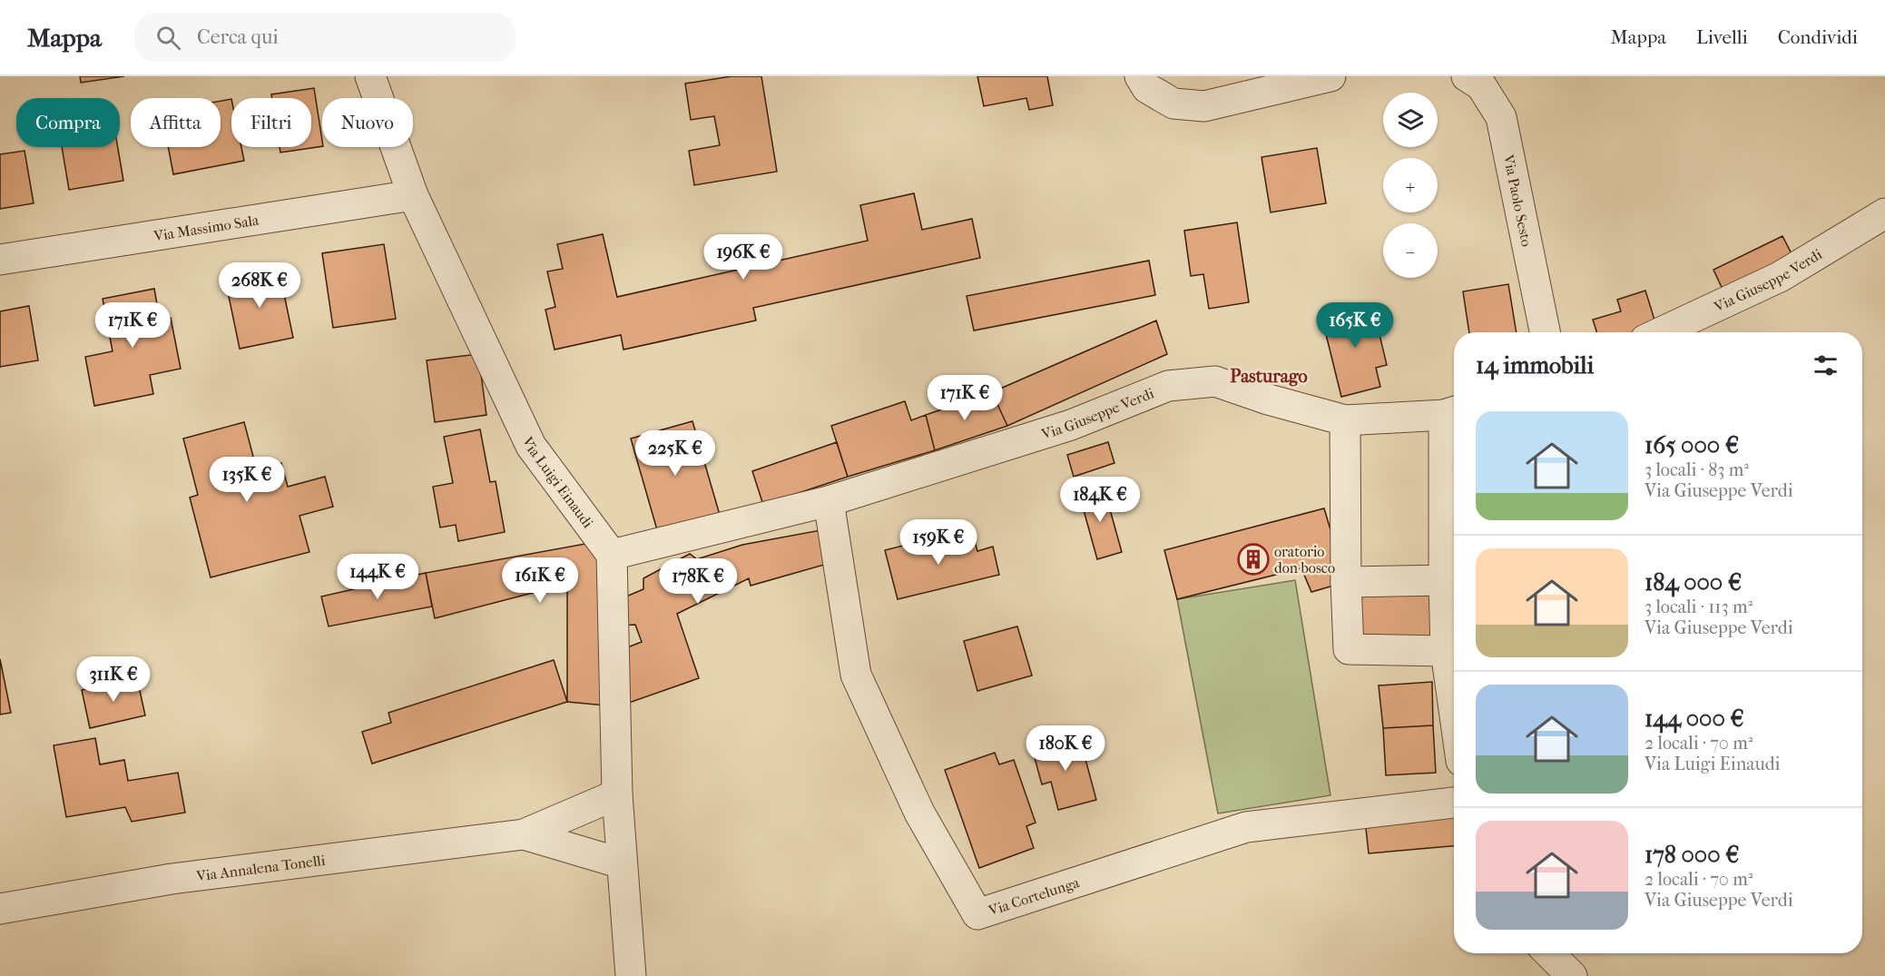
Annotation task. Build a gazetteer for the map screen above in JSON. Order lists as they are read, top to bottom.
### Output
{
  "streets": {
    "street": [
      "Via Paolo Sesto",
      "Via Massimo Sala",
      "Via Giuseppe Verdi",
      "Via Luigi Einaudi",
      "Via Annalena Tonelli",
      "Via Cortelunga"
    ]
  },
  "crossings": [
    ["Via Massimo Sala", "Via Luigi Einaudi"],
    ["Via Giuseppe Verdi", "Via Luigi Einaudi"],
    ["Via Giuseppe Verdi", "Via Cortelunga"]
  ],
  "districts": ["Pasturago"],
  "places": {
    "building": ["oratorio don bosco"]
  },
  "page": {
    "header": "Mappa",
    "search": "Cerca qui",
    "nav": ["Mappa", "Livelli", "Condividi"],
    "map_buttons": ["+", "−"],
    "chip": [
      "Compra",
      "Affitta",
      "Filtri",
      "Nuovo"
    ],
    "price": [
      "196K €",
      "268K €",
      "171K €",
      "165K €",
      "171K €",
      "225K €",
      "135K €",
      "184K €",
      "159K €",
      "144K €",
      "161K €",
      "178K €",
      "311K €",
      "180K €"
    ],
    "heading": "14 immobili",
    "list": [
      {
        "name": "165 000 €",
        "note": "3 locali · 83 m² · Via Giuseppe Verdi"
      },
      {
        "name": "184 000 €",
        "note": "3 locali · 113 m² · Via Giuseppe Verdi"
      },
      {
        "name": "144 000 €",
        "note": "2 locali · 70 m² · Via Luigi Einaudi"
      },
      {
        "name": "178 000 €",
        "note": "2 locali · 70 m² · Via Giuseppe Verdi"
      }
    ]
  }
}
